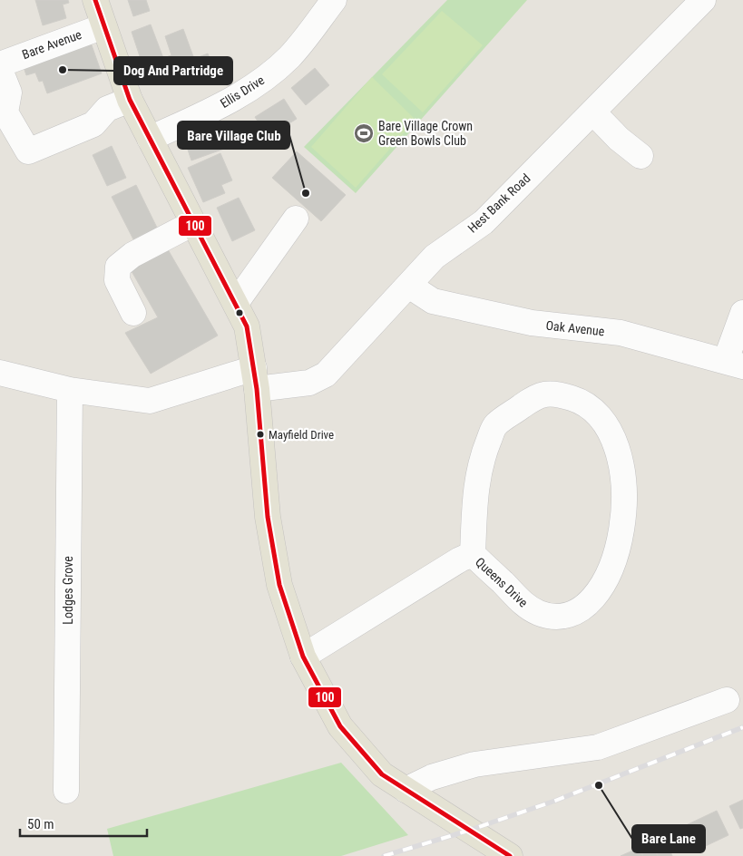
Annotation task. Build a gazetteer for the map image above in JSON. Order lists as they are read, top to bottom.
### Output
{
  "streets": {
    "street": [
      "Bare Avenue",
      "Ellis Drive",
      "Hest Bank Road",
      "Oak Avenue",
      "Queens Drive",
      "Lodges Grove"
    ]
  },
  "crossings": [
    ["Hest Bank Road", "Oak Avenue"]
  ],
  "places": {
    "other": [
      "Dog And Partridge",
      "Bare Village Club",
      "Mayfield Drive",
      "Bare Lane"
    ],
    "sports": ["Bare Village Crown Green Bowls Club"]
  },
  "lines": ["transit line 100"],
  "scale_bar": "50 m"
}
